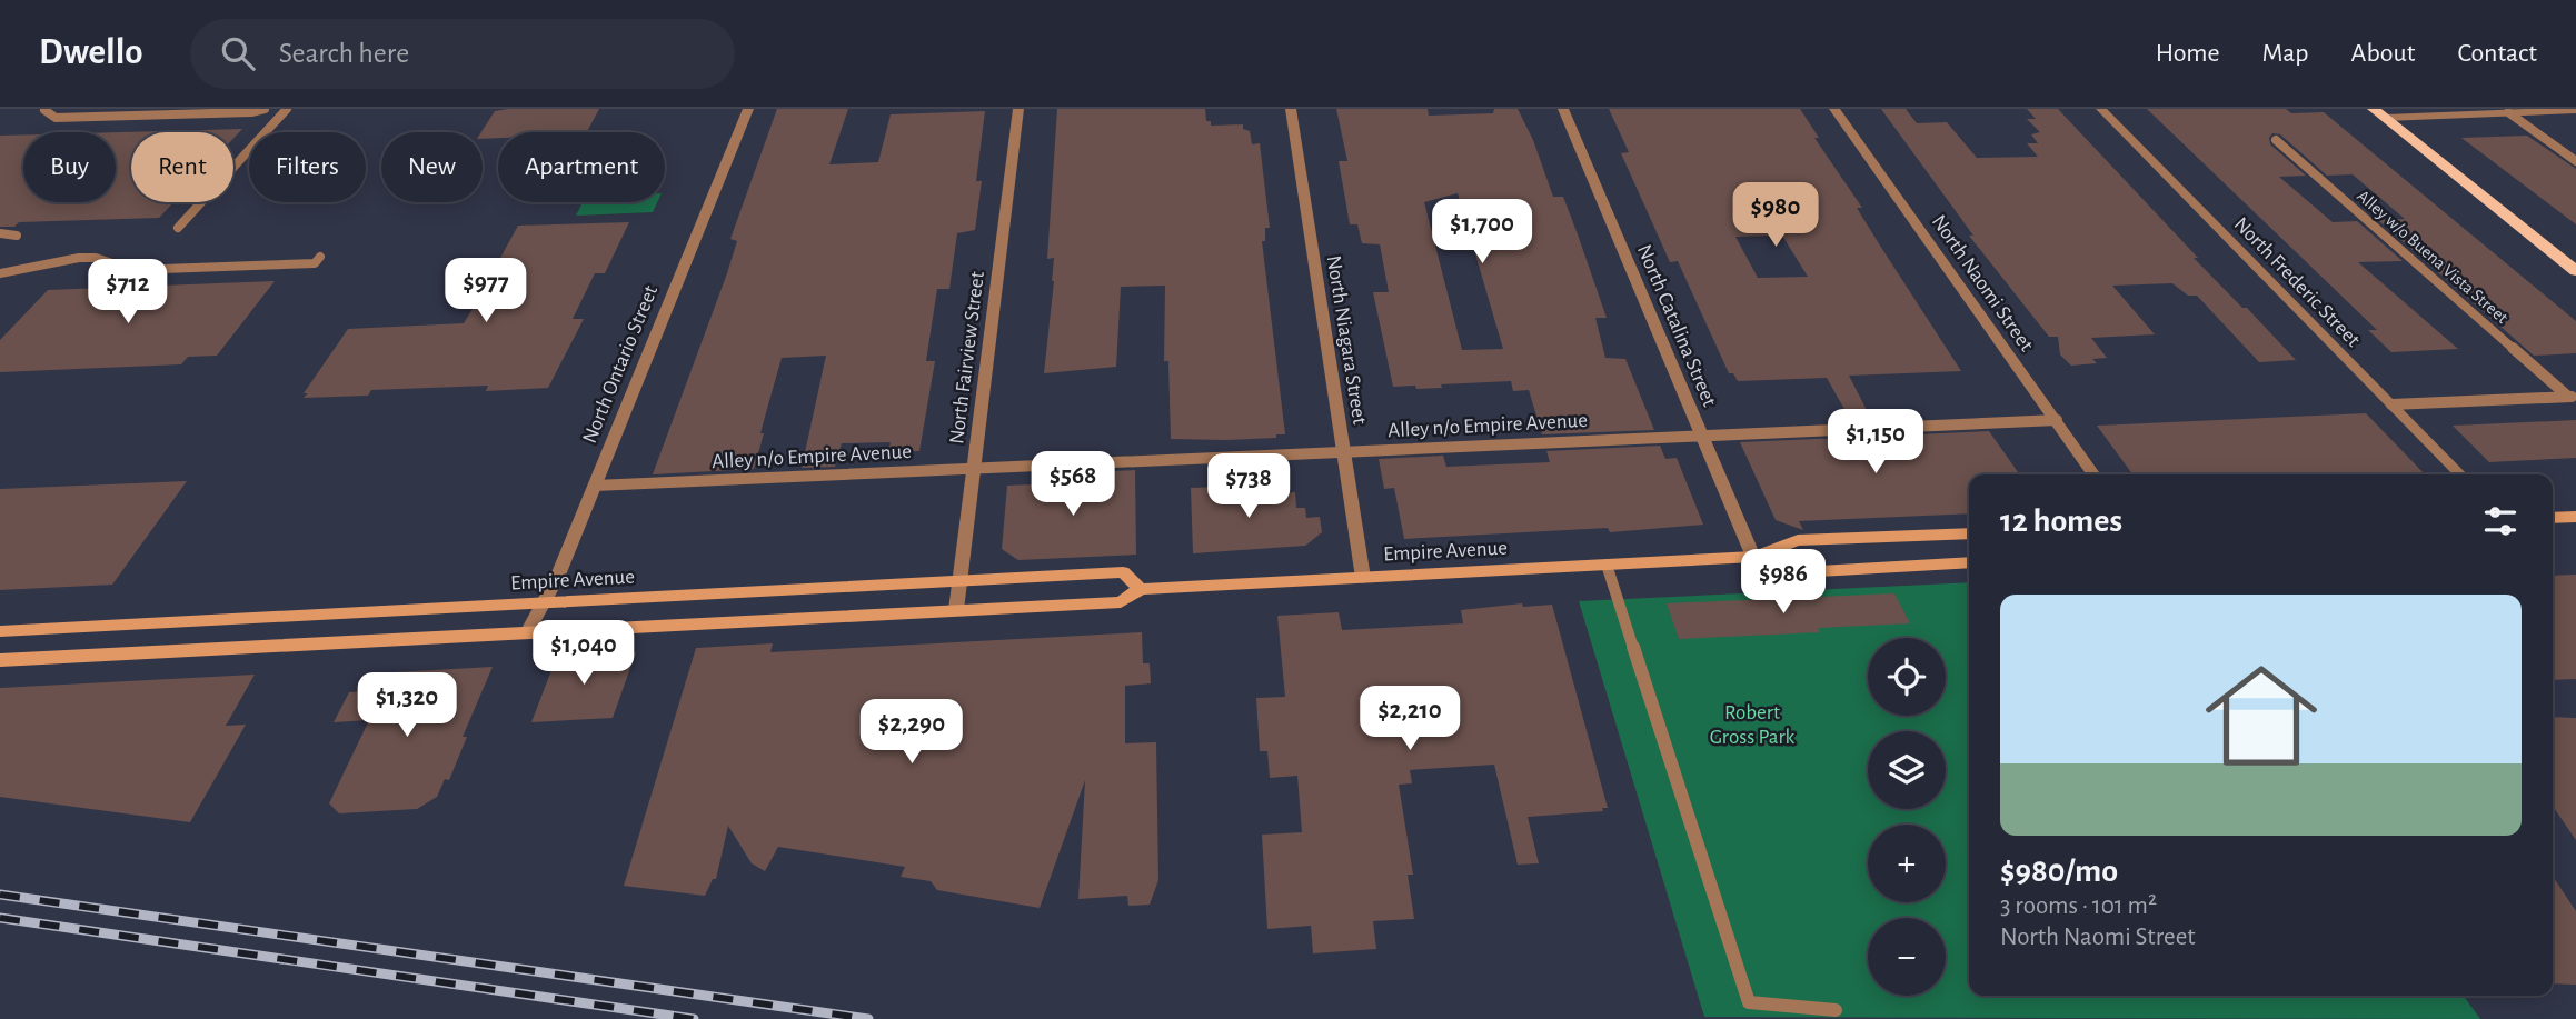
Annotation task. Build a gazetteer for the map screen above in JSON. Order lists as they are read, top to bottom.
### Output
{
  "streets": {
    "main road": ["Empire Avenue"],
    "street": [
      "North Frederic Street",
      "North Naomi Street",
      "North Catalina Street",
      "North Niagara Street",
      "North Fairview Street",
      "North Ontario Street"
    ],
    "lane": ["Alley w/o Buena Vista Street", "Alley n/o Empire Avenue"]
  },
  "crossings": [
    ["North Naomi Street", "Alley n/o Empire Avenue"],
    ["North Catalina Street", "Alley n/o Empire Avenue"],
    ["North Catalina Street", "Empire Avenue"],
    ["North Niagara Street", "Alley n/o Empire Avenue"],
    ["North Niagara Street", "Empire Avenue"],
    ["North Fairview Street", "Alley n/o Empire Avenue"],
    ["North Fairview Street", "Empire Avenue"],
    ["North Ontario Street", "Alley n/o Empire Avenue"],
    ["North Ontario Street", "Empire Avenue"]
  ],
  "parks": ["Robert Gross Park"],
  "page": {
    "header": "Dwello",
    "search": "Search here",
    "nav": [
      "Home",
      "Map",
      "About",
      "Contact"
    ],
    "chip": [
      "Buy",
      "Rent",
      "Filters",
      "New",
      "Apartment"
    ],
    "price": [
      "$980",
      "$1,700",
      "$977",
      "$712",
      "$1,150",
      "$568",
      "$738",
      "$986",
      "$1,040",
      "$1,320",
      "$2,210",
      "$2,290"
    ],
    "heading": "12 homes",
    "list": [
      {
        "name": "$980/mo",
        "note": "3 rooms · 101 m² · North Naomi Street"
      }
    ],
    "map_buttons": ["+", "−"]
  }
}
